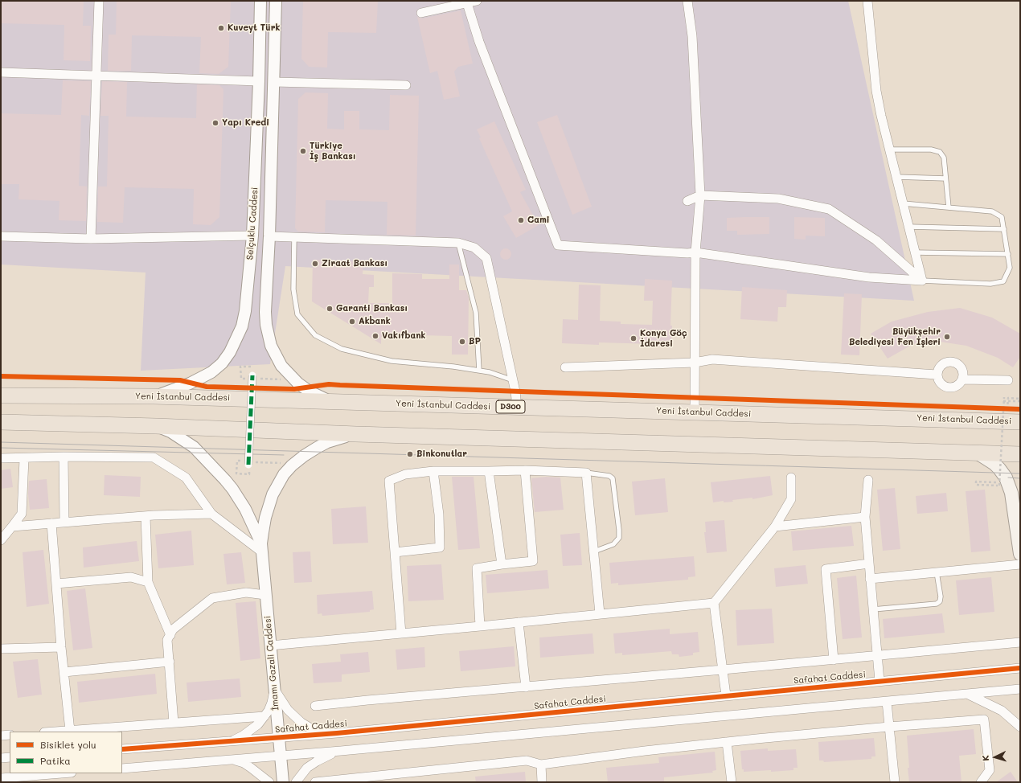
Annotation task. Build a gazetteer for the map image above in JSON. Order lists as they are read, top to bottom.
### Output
{
  "streets": {
    "highway": ["Yeni İstanbul Caddesi", "D300"],
    "street": ["Selçuklu Caddesi", "İmamı Gazali Caddesi", "Safahat Caddesi"]
  },
  "crossings": [
    ["Selçuklu Caddesi", "Yeni İstanbul Caddesi"],
    ["İmamı Gazali Caddesi", "Safahat Caddesi"]
  ],
  "places": [
    "Kuveyt Türk",
    "Yapı Kredi",
    "Türkiye İş Bankası",
    "Cami",
    "Ziraat Bankası",
    "Garanti Bankası",
    "Akbank",
    "Vakıfbank",
    "Büyükşehir Belediyesi Fen İşleri",
    "Konya Göç İdaresi",
    "BP",
    "Binkonutlar"
  ],
  "legend": ["Bisiklet yolu", "Patika"],
  "north": "left"
}
